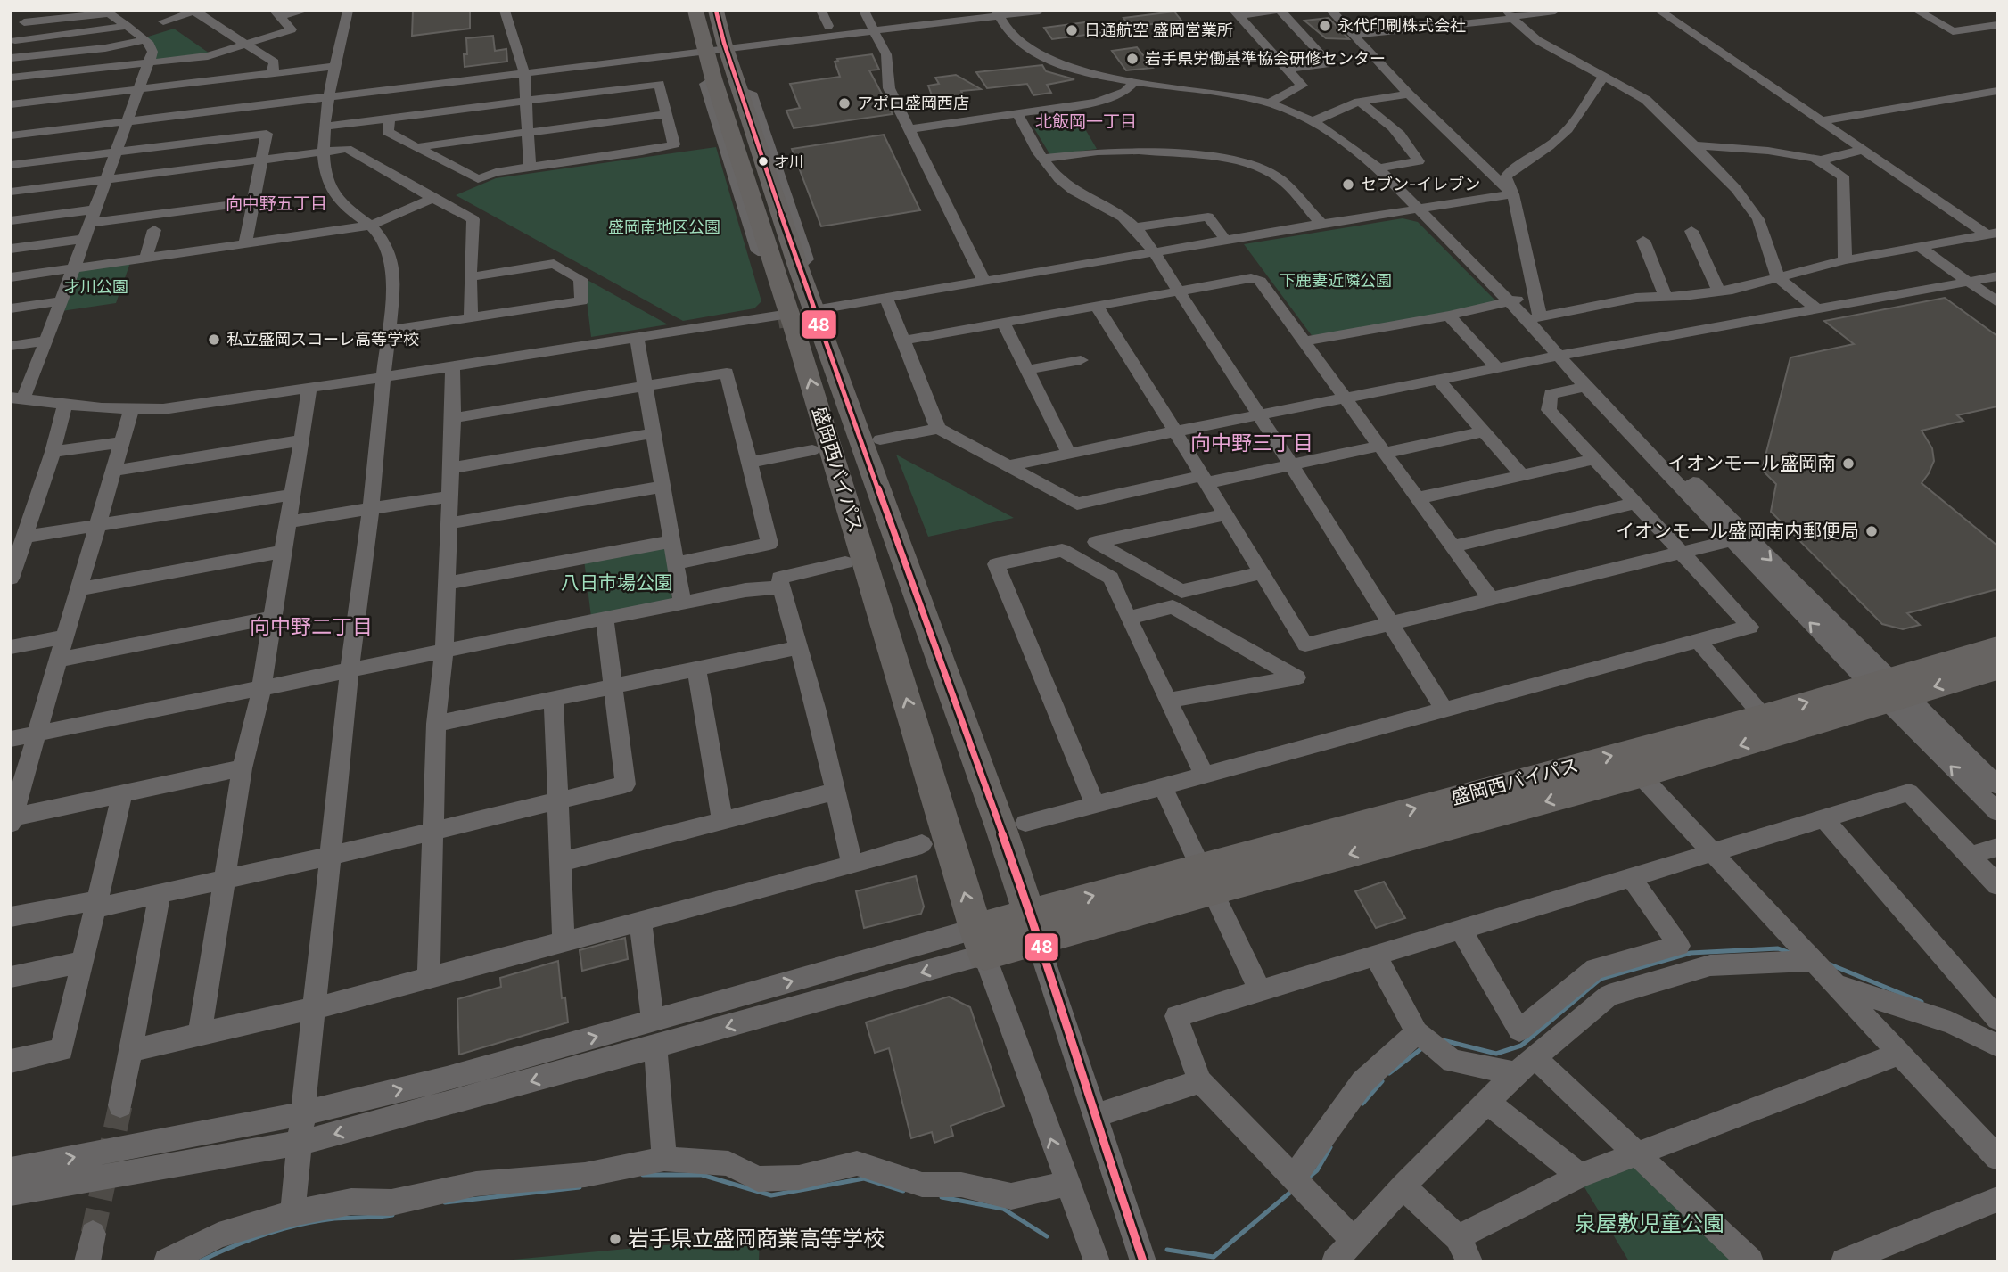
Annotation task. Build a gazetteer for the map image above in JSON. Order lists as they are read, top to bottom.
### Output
{
  "streets": {
    "highway": ["盛岡西バイパス"]
  },
  "districts": [
    "北飯岡一丁目",
    "向中野五丁目",
    "向中野三丁目",
    "向中野二丁目"
  ],
  "parks": [
    "盛岡南地区公園",
    "下鹿妻近隣公園",
    "才川公園",
    "八日市場公園",
    "泉屋敷児童公園"
  ],
  "places": [
    "永代印刷株式会社",
    "日通航空 盛岡営業所",
    "岩手県労働基準協会研修センター",
    "アポロ盛岡西店",
    "才川",
    "セブン-イレブン",
    "私立盛岡スコーレ高等学校",
    "イオンモール盛岡南",
    "イオンモール盛岡南内郵便局",
    "岩手県立盛岡商業高等学校"
  ],
  "lines": ["transit line 48"]
}
